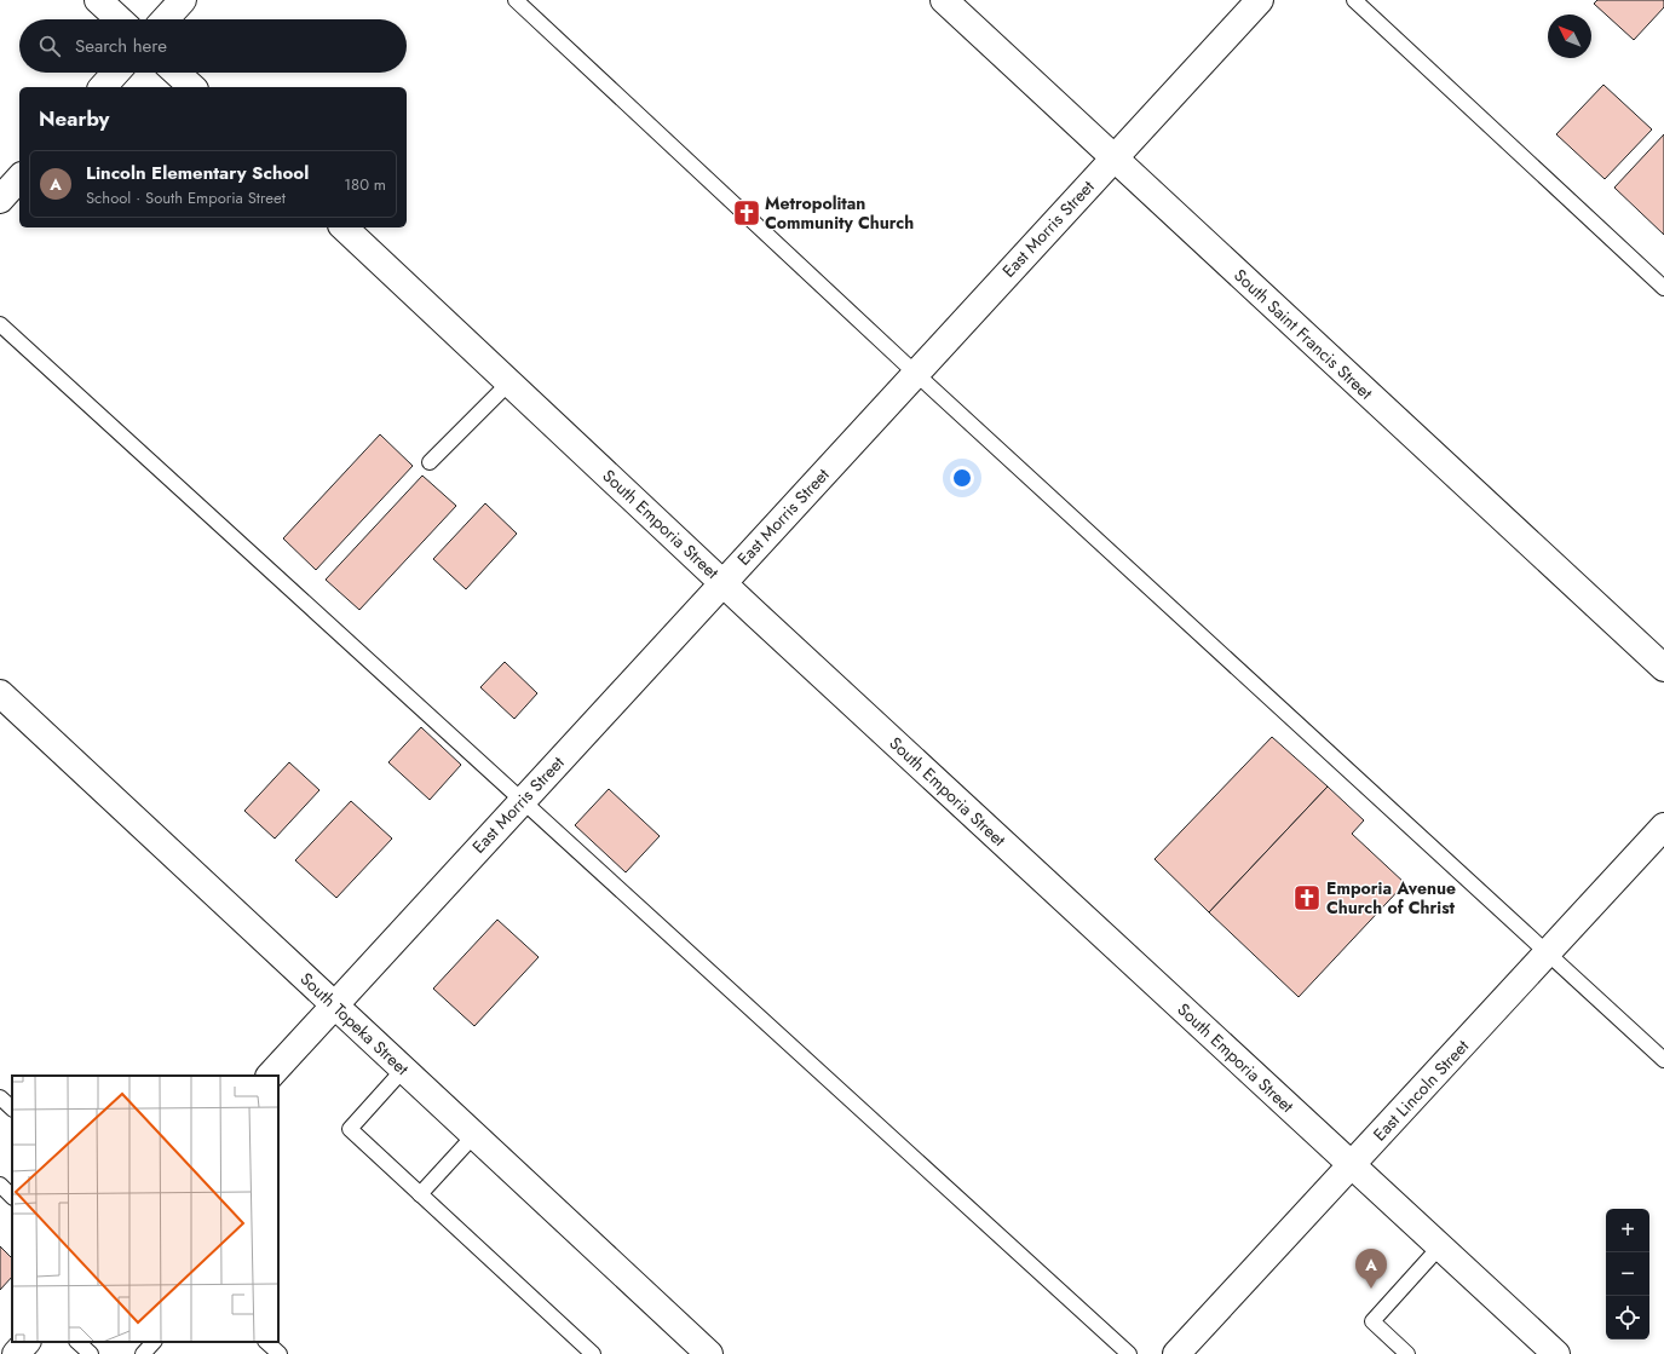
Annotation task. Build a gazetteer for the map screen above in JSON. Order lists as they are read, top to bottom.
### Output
{
  "streets": {
    "street": [
      "East Morris Street",
      "South Saint Francis Street",
      "South Emporia Street",
      "South Topeka Street",
      "East Lincoln Street"
    ]
  },
  "crossings": [
    ["East Morris Street", "South Saint Francis Street"],
    ["East Morris Street", "South Emporia Street"],
    ["East Morris Street", "South Topeka Street"],
    ["South Emporia Street", "East Lincoln Street"]
  ],
  "places": {
    "church": ["Metropolitan Community Church", "Emporia Avenue Church of Christ"]
  },
  "north": "top left",
  "page": {
    "search": "Search here",
    "heading": "Nearby",
    "list": [
      {
        "mark": "A",
        "name": "Lincoln Elementary School",
        "note": "School · South Emporia Street",
        "value": "180 m"
      }
    ],
    "map_buttons": ["+", "−"],
    "pins": "A"
  }
}
